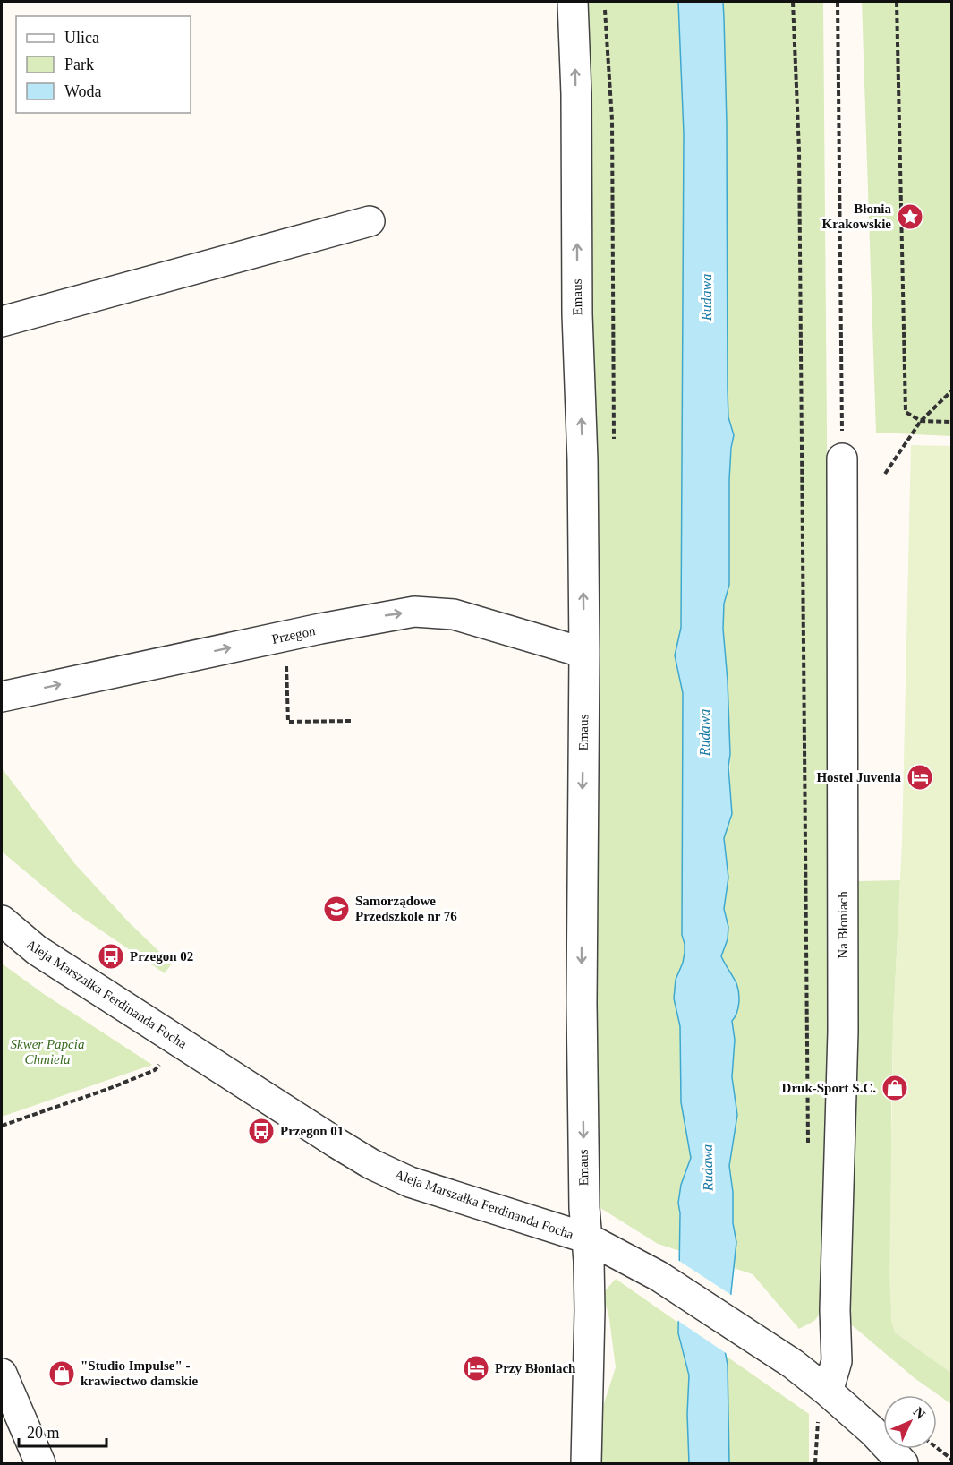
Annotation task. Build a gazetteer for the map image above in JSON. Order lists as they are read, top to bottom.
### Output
{
  "streets": {
    "street": [
      "Emaus",
      "Przegon",
      "Na Błoniach",
      "Aleja Marszałka Ferdinanda Focha"
    ]
  },
  "crossings": [
    ["Emaus", "Przegon"],
    ["Emaus", "Aleja Marszałka Ferdinanda Focha"],
    ["Na Błoniach", "Aleja Marszałka Ferdinanda Focha"]
  ],
  "one_way": ["Przegon"],
  "water": ["Rudawa"],
  "parks": ["Skwer Papcia Chmiela"],
  "places": {
    "place": ["Błonia Krakowskie"],
    "hotel": ["Hostel Juvenia", "Przy Błoniach"],
    "school or university": ["Samorządowe Przedszkole nr 76"],
    "bus stop": ["Przegon 02", "Przegon 01"],
    "shop": ["Druk-Sport S.C.", "\"Studio Impulse\" - krawiectwo damskie"]
  },
  "legend": ["Ulica", "Park", "Woda"],
  "scale_bar": "20 m",
  "north": "top right"
}
